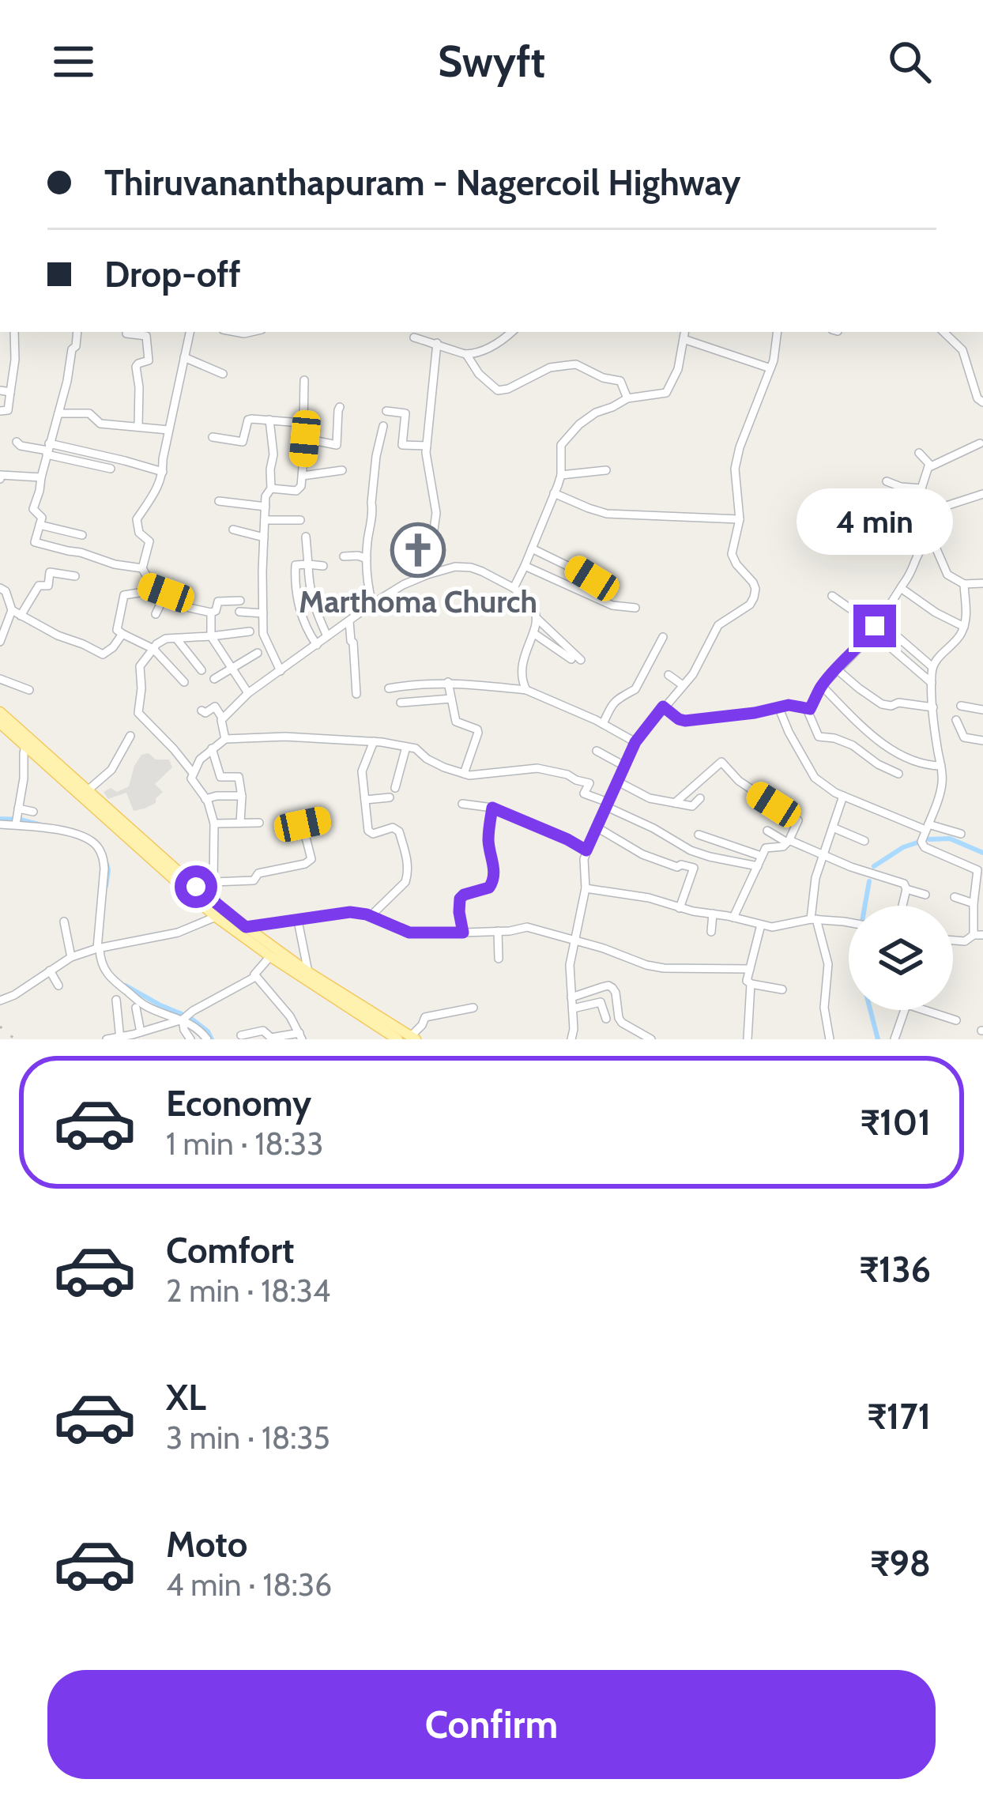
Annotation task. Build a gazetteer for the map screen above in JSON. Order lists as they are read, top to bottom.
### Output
{
  "places": {
    "church": ["Marthoma Church"]
  },
  "page": {
    "header": "Swyft",
    "banner": ["Thiruvananthapuram - Nagercoil Highway", "Drop-off"],
    "bubble": "4 min",
    "list": [
      {
        "name": "Economy",
        "note": "1 min · 18:33",
        "value": "₹101"
      },
      {
        "name": "Comfort",
        "note": "2 min · 18:34",
        "value": "₹136"
      },
      {
        "name": "XL",
        "note": "3 min · 18:35",
        "value": "₹171"
      },
      {
        "name": "Moto",
        "note": "4 min · 18:36",
        "value": "₹98"
      }
    ],
    "buttons": "Confirm"
  }
}
